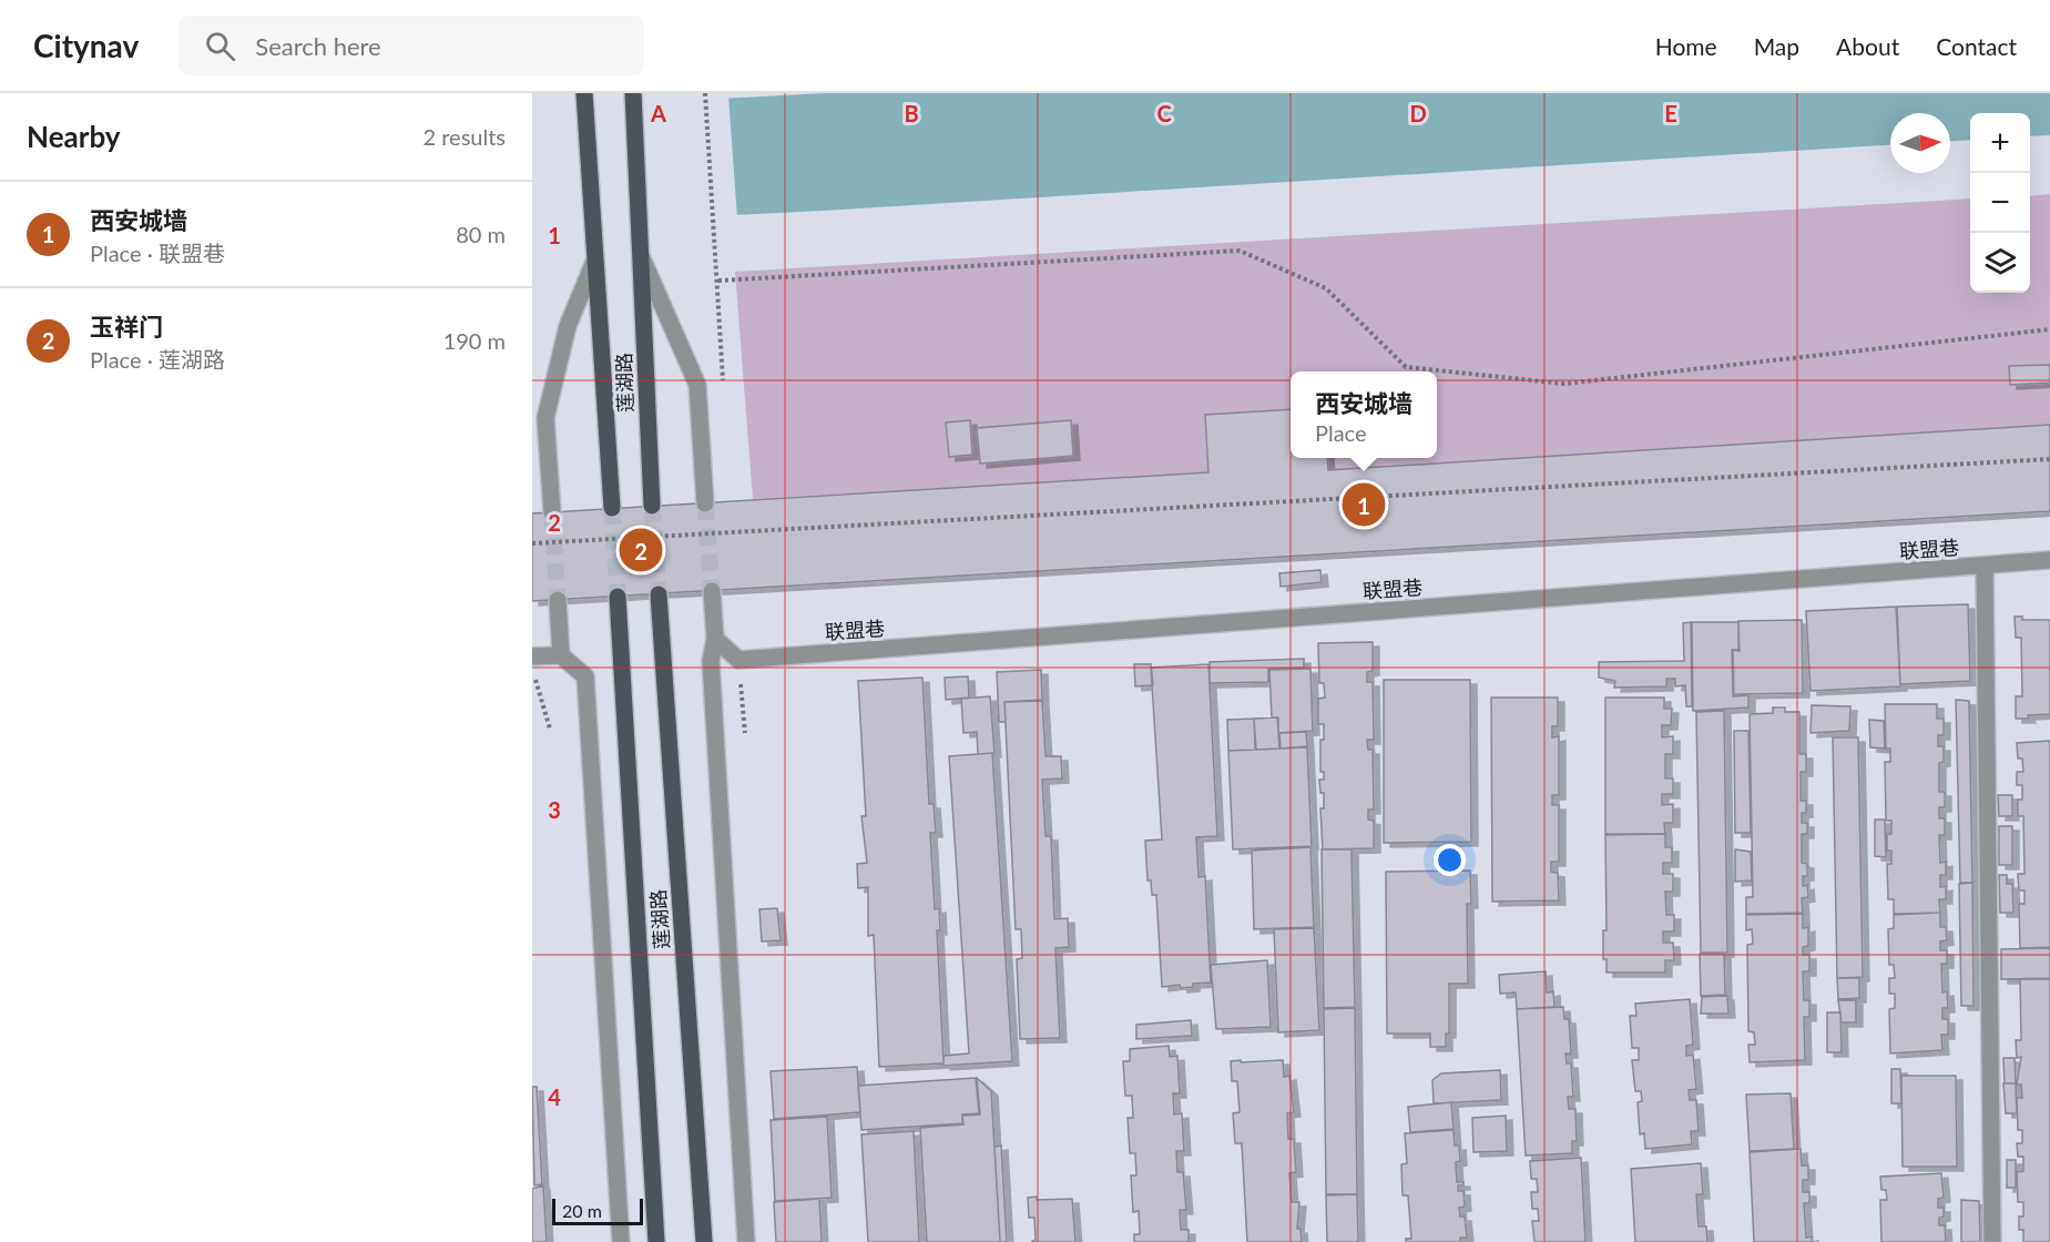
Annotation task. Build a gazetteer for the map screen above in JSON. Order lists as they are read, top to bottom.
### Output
{
  "streets": {
    "main road": ["莲湖路"],
    "street": ["联盟巷"]
  },
  "scale_bar": "20 m",
  "north": "right",
  "page": {
    "header": "Citynav",
    "search": "Search here",
    "nav": [
      "Home",
      "Map",
      "About",
      "Contact"
    ],
    "heading": ["Nearby", "2 results"],
    "map_buttons": ["+", "−"],
    "list": [
      {
        "mark": "1",
        "name": "西安城墙",
        "note": "Place · 联盟巷",
        "value": "80 m"
      },
      {
        "mark": "2",
        "name": "玉祥门",
        "note": "Place · 莲湖路",
        "value": "190 m"
      }
    ],
    "popup": ["西安城墙", "Place"],
    "pins": ["1", "2"],
    "scale": "20 m"
  },
  "grid": {
    "columns": [
      "A",
      "B",
      "C",
      "D",
      "E"
    ],
    "rows": [
      "1",
      "2",
      "3",
      "4"
    ]
  }
}
